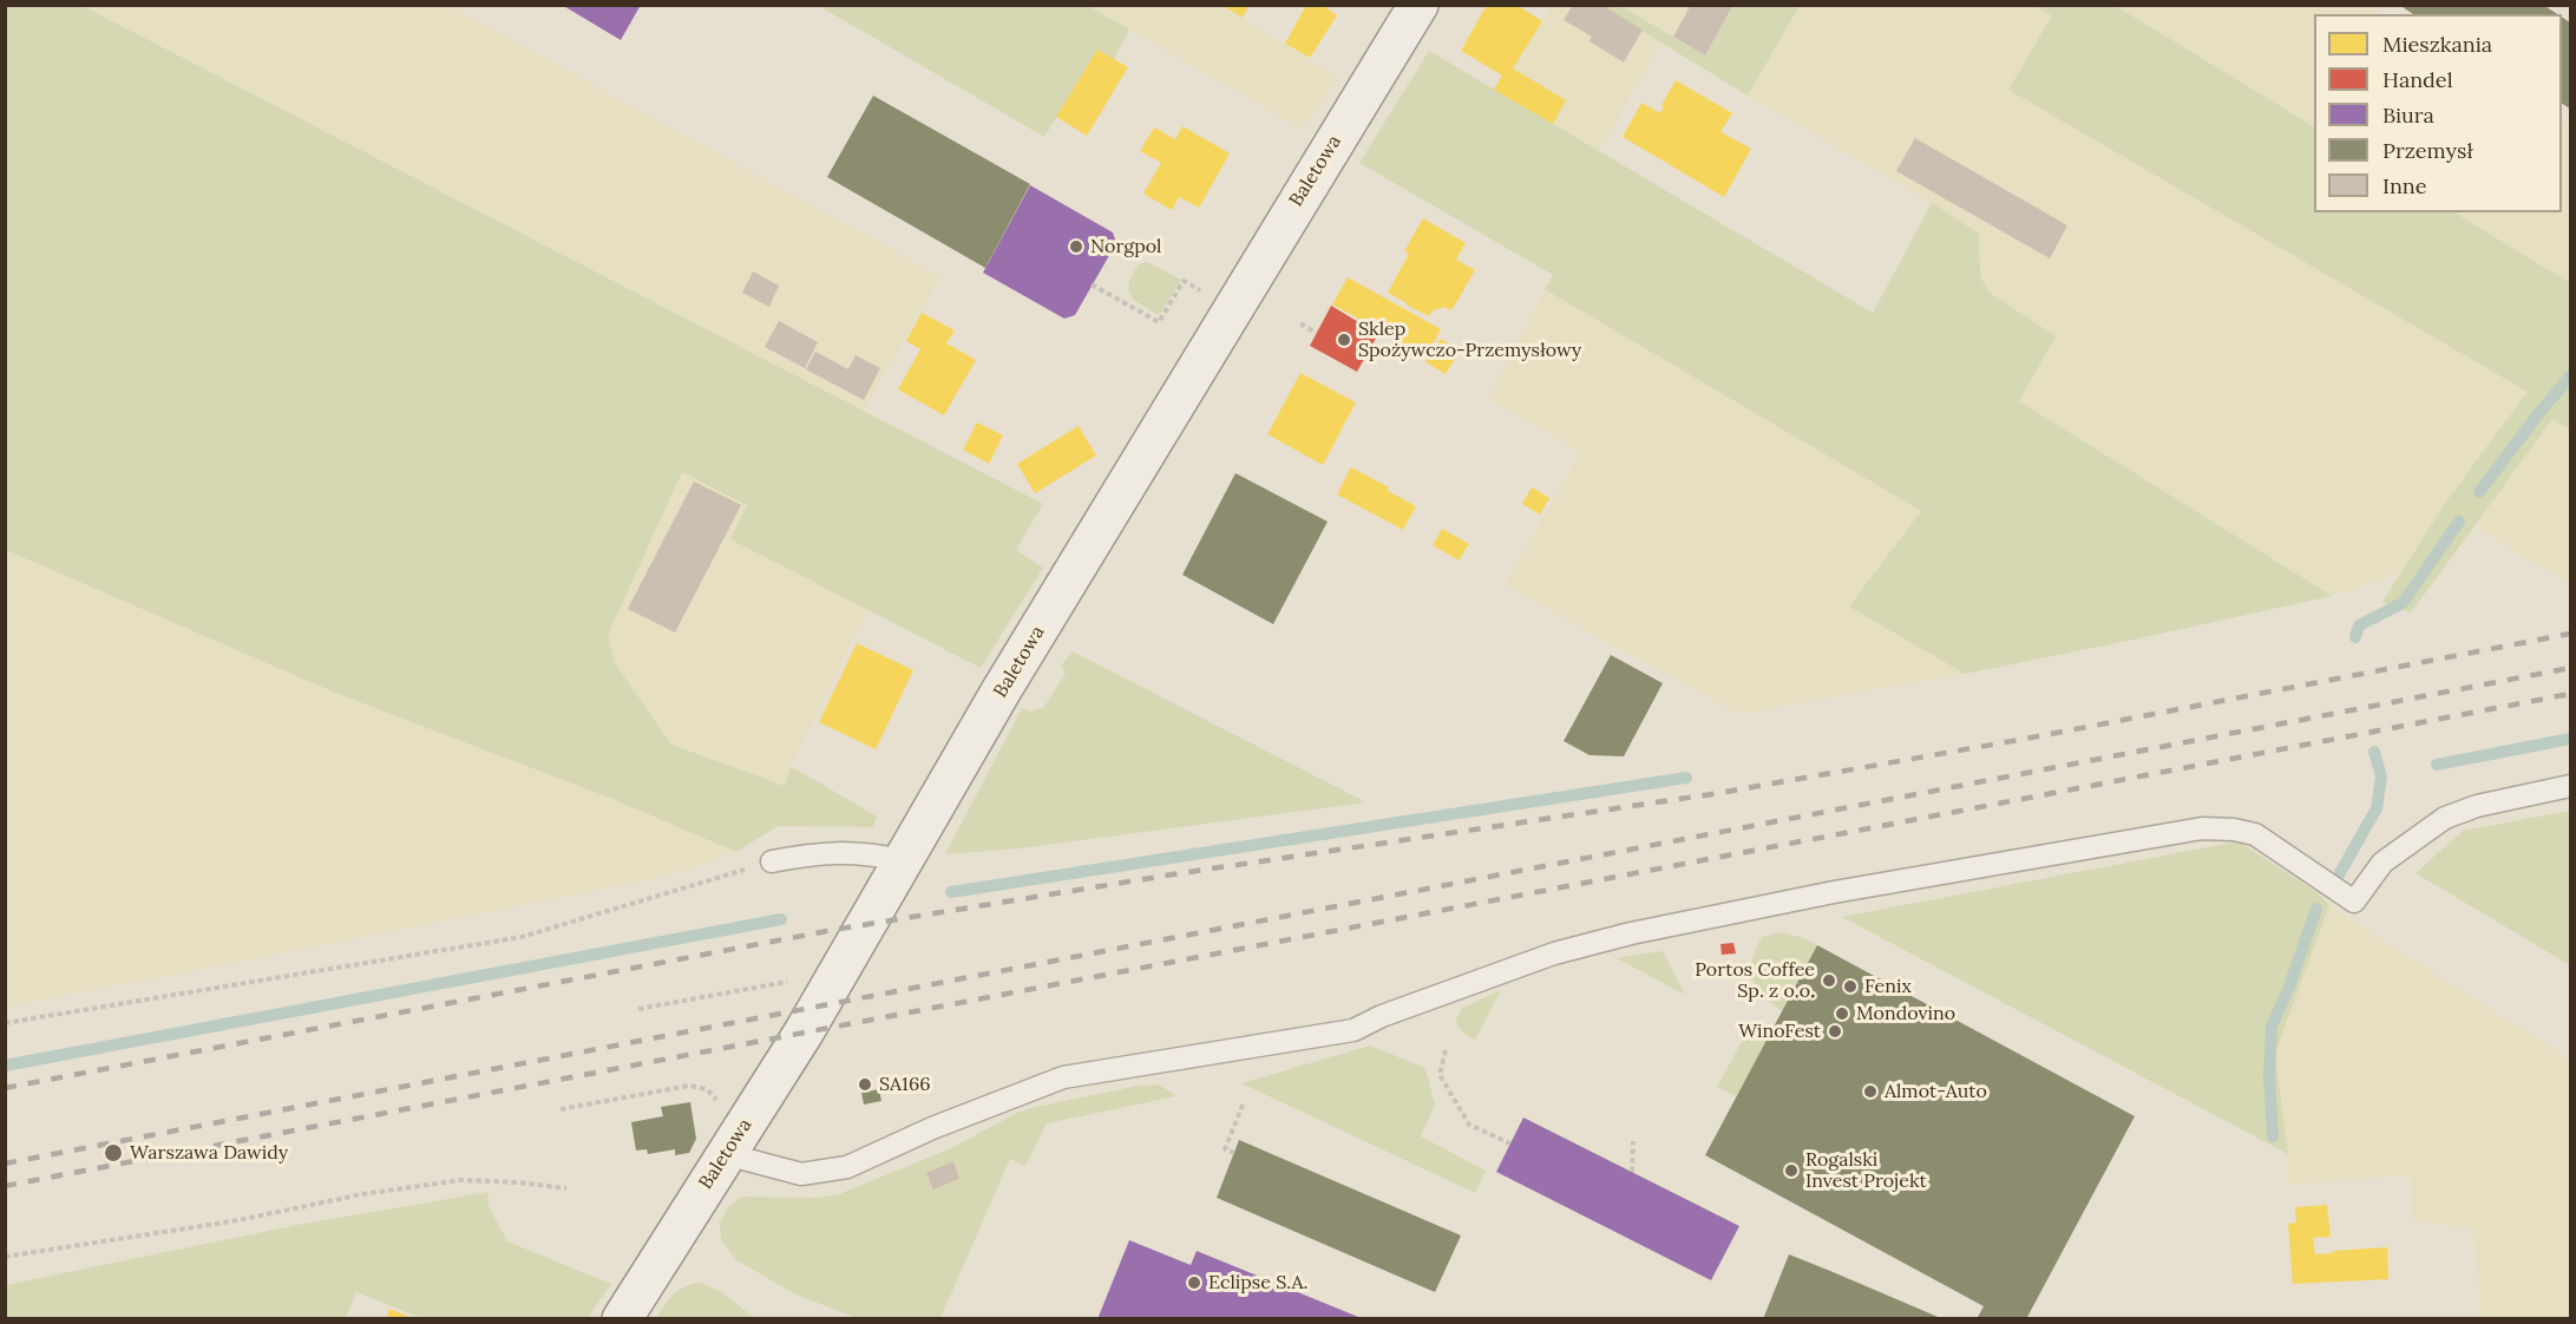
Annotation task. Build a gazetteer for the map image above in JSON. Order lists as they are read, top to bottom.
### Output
{
  "streets": {
    "street": ["Baletowa"]
  },
  "places": [
    "Norgpol",
    "Sklep Spożywczo-Przemysłowy",
    "Portos Coffee Sp. z o.o.",
    "Fenix",
    "Mondovino",
    "WinoFest",
    "SA166",
    "Almot-Auto",
    "Warszawa Dawidy",
    "Rogalski Invest Projekt",
    "Eclipse S.A."
  ],
  "legend": [
    "Mieszkania",
    "Handel",
    "Biura",
    "Przemysł",
    "Inne"
  ]
}
